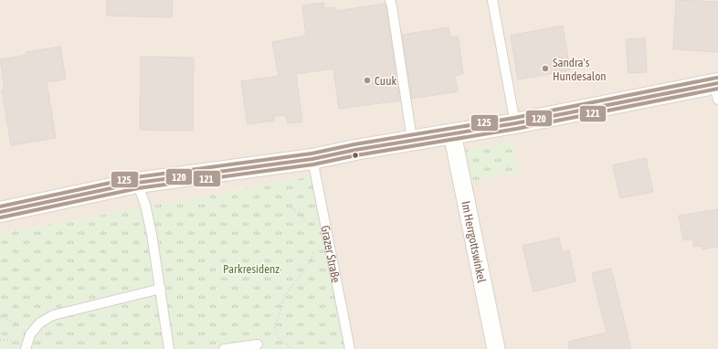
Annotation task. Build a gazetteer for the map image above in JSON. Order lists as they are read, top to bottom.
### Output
{
  "streets": {
    "street": ["Im Herrgottswinkel"],
    "lane": ["Grazer Straße"]
  },
  "parks": ["Parkresidenz"],
  "places": ["Sandra's Hundesalon", "Cuuk"],
  "lines": ["transit line 125", "transit line 120", "transit line 121"]
}
